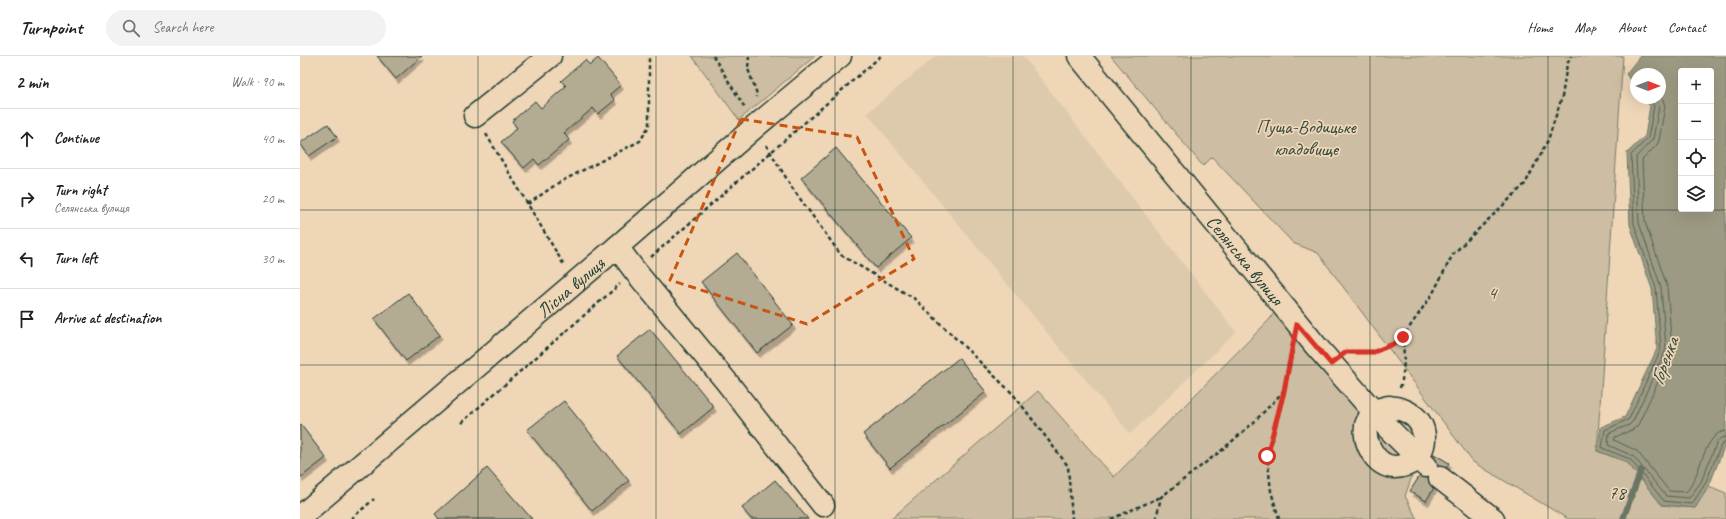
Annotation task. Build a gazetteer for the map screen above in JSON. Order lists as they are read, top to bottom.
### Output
{
  "streets": {
    "street": ["Селянська вулиця", "Лісна вулиця"]
  },
  "water": ["Горенка"],
  "parks": ["Пуща-Водицьке кладовище", "4", "78"],
  "north": "right",
  "page": {
    "header": "Turnpoint",
    "search": "Search here",
    "nav": [
      "Home",
      "Map",
      "About",
      "Contact"
    ],
    "heading": ["2 min", "Walk · 90 m"],
    "map_buttons": ["+", "−"],
    "list": [
      ["Continue", "40 m"],
      ["Turn right", "Селянська вулиця", "20 m"],
      ["Turn left", "30 m"],
      "Arrive at destination"
    ]
  }
}
